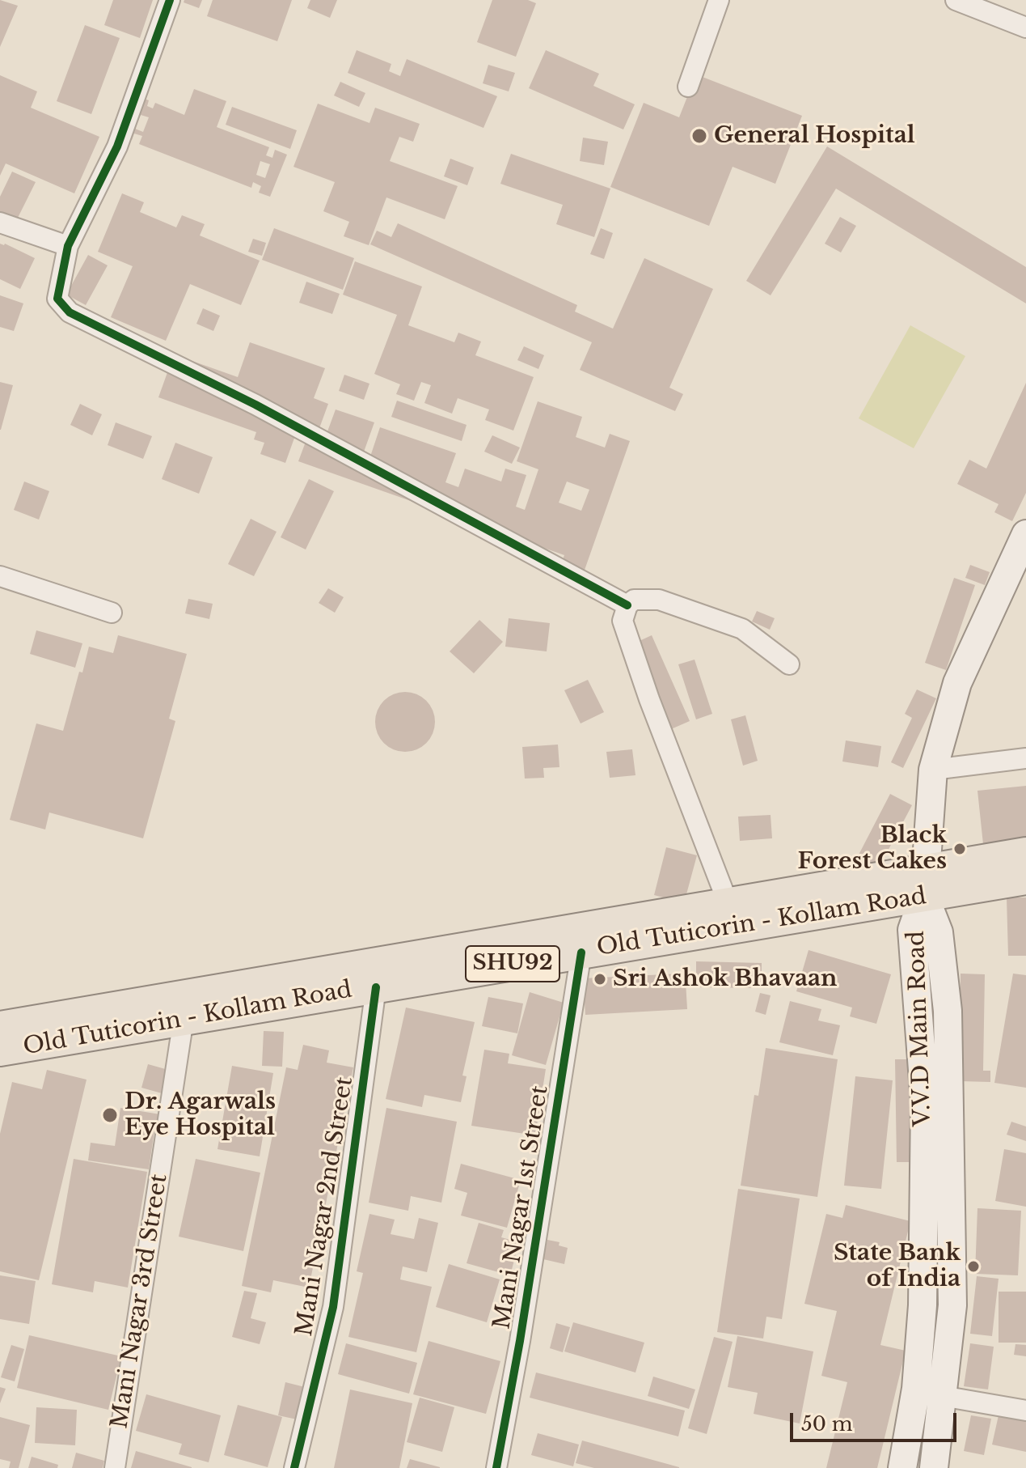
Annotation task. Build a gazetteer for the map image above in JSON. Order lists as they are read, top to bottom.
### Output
{
  "streets": {
    "main road": ["Old Tuticorin - Kollam Road", "SHU92", "V.V.D Main Road"],
    "street": ["Mani Nagar 2nd Street", "Mani Nagar 1st Street", "Mani Nagar 3rd Street"]
  },
  "crossings": [
    ["Old Tuticorin - Kollam Road", "V.V.D Main Road"],
    ["Old Tuticorin - Kollam Road", "Mani Nagar 2nd Street"],
    ["Old Tuticorin - Kollam Road", "Mani Nagar 1st Street"],
    ["Old Tuticorin - Kollam Road", "Mani Nagar 3rd Street"]
  ],
  "places": [
    "General Hospital",
    "Black Forest Cakes",
    "Sri Ashok Bhavaan",
    "Dr. Agarwals Eye Hospital",
    "State Bank of India"
  ],
  "scale_bar": "50 m"
}
